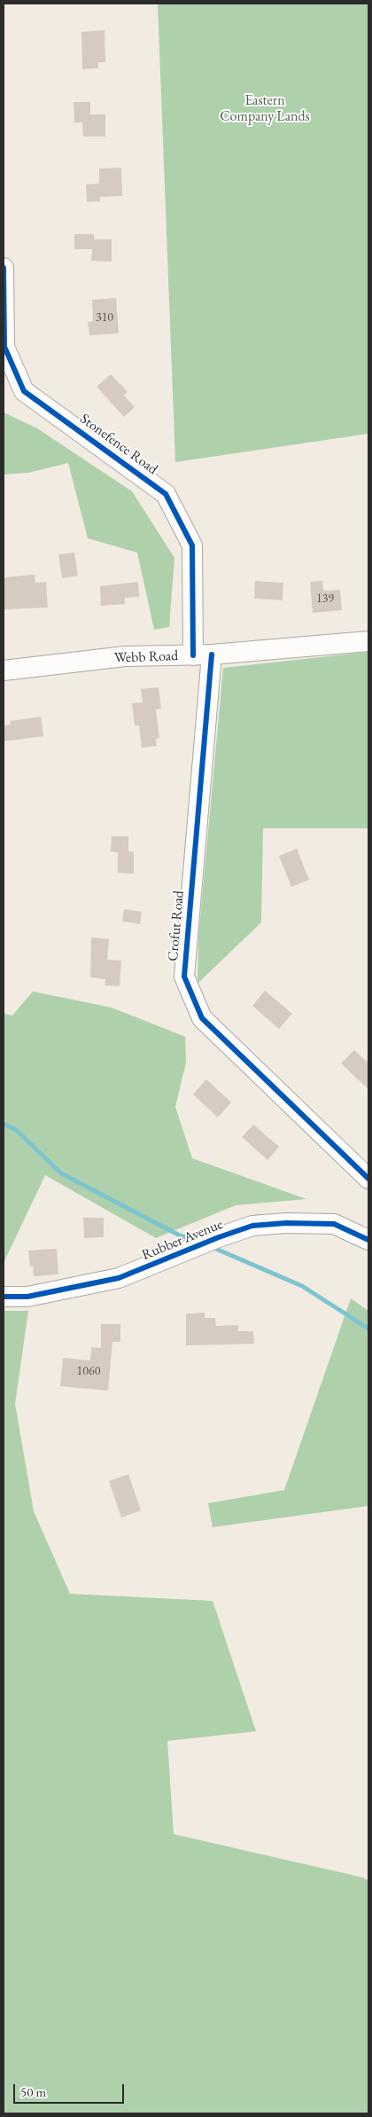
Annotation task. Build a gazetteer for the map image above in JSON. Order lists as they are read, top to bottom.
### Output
{
  "streets": {
    "street": [
      "Stonefence Road",
      "Webb Road",
      "Crofut Road",
      "Rubber Avenue"
    ]
  },
  "crossings": [
    ["Stonefence Road", "Webb Road"],
    ["Stonefence Road", "Crofut Road"],
    ["Webb Road", "Crofut Road"]
  ],
  "parks": ["Eastern Company Lands"],
  "house_numbers": ["310", "139", "1060"],
  "scale_bar": "50 m"
}
